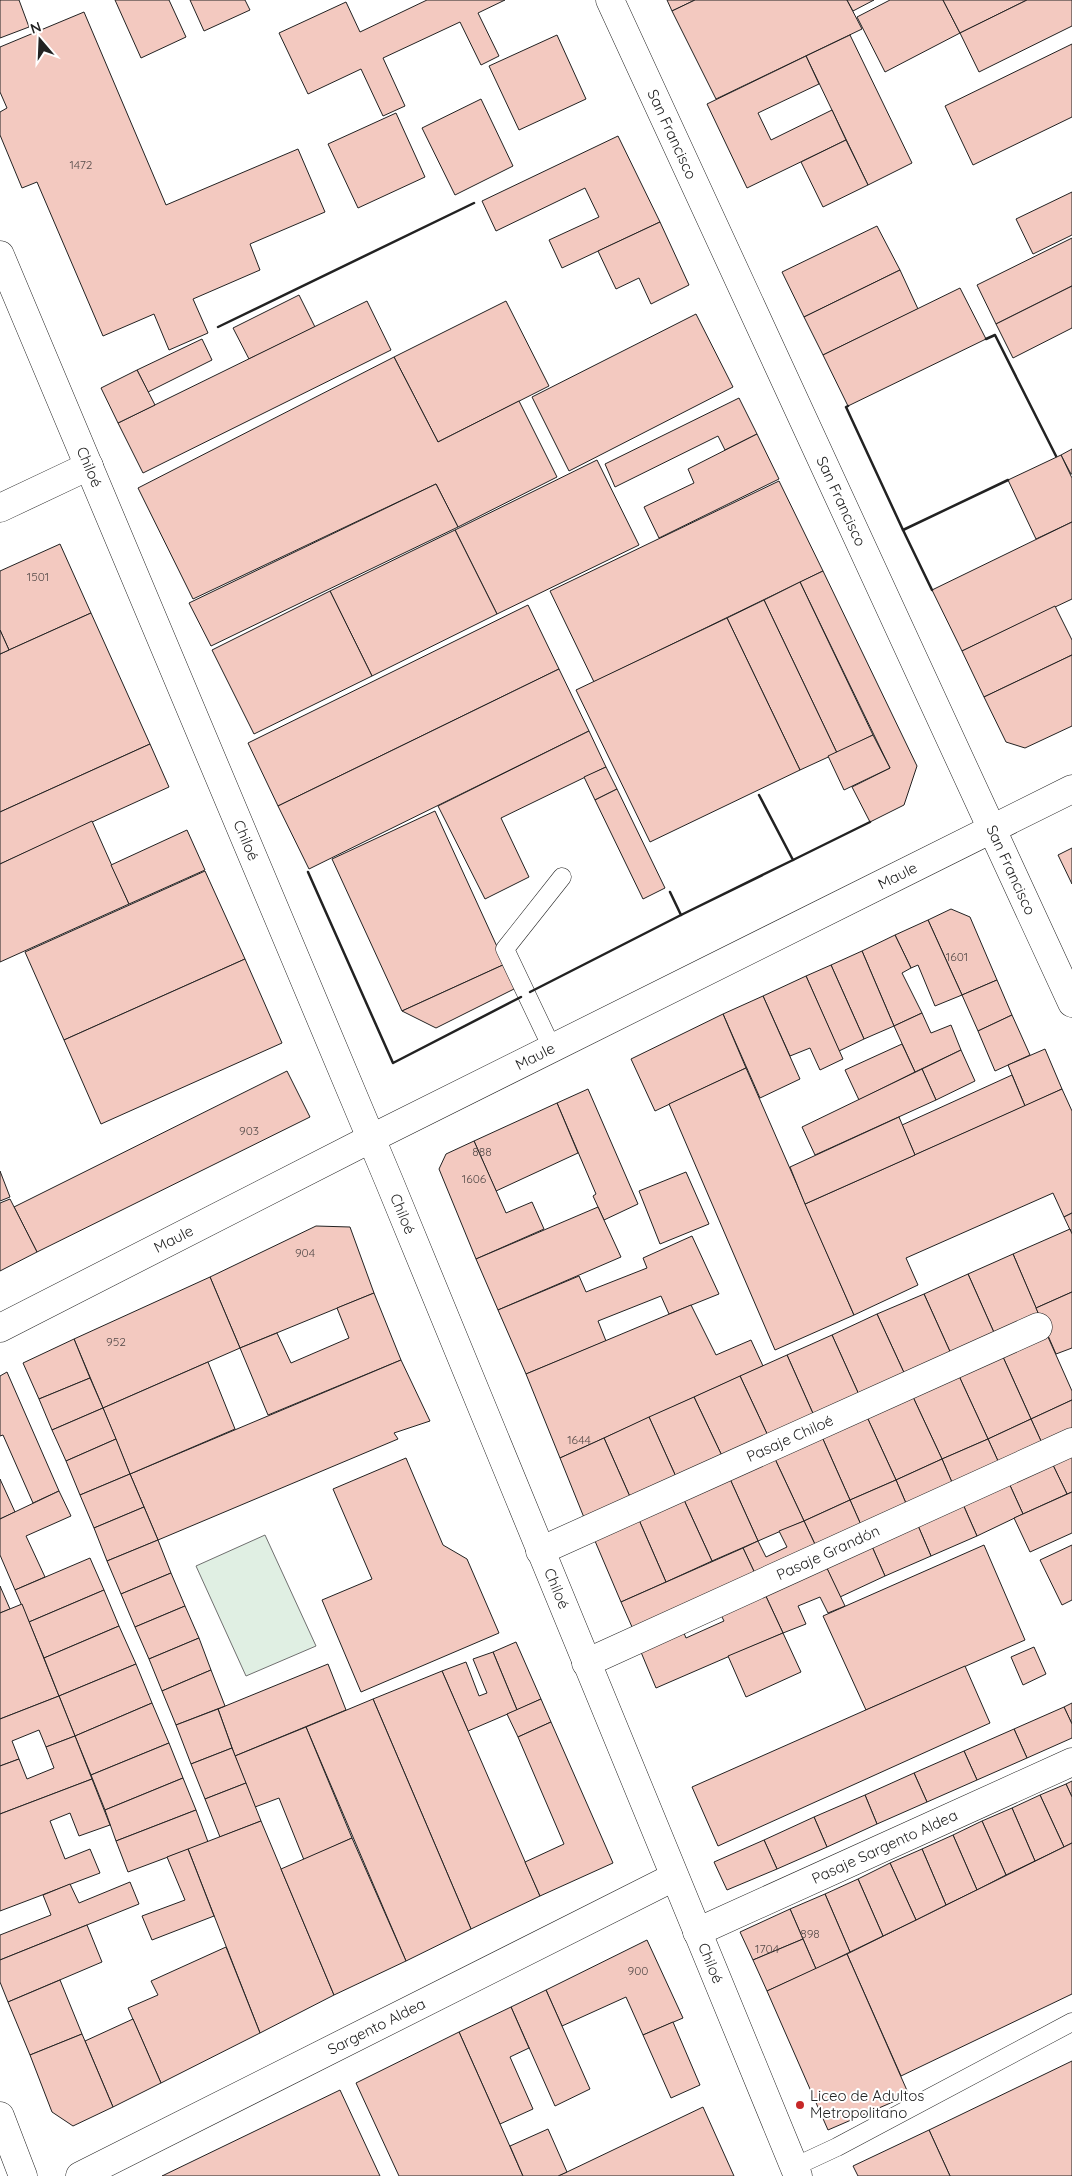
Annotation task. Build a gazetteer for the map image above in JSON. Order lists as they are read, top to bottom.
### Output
{
  "streets": {
    "street": [
      "San Francisco",
      "Chiloé",
      "Maule",
      "Pasaje Chiloé",
      "Pasaje Grandón",
      "Pasaje Sargento Aldea",
      "Sargento Aldea"
    ]
  },
  "crossings": [
    ["San Francisco", "Maule"],
    ["Chiloé", "Maule"],
    ["Chiloé", "Pasaje Chiloé"],
    ["Chiloé", "Pasaje Grandón"],
    ["Chiloé", "Pasaje Sargento Aldea"],
    ["Chiloé", "Sargento Aldea"]
  ],
  "places": ["Liceo de Adultos Metropolitano"],
  "house_numbers": [
    "1472",
    "1501",
    "1601",
    "903",
    "888",
    "1606",
    "904",
    "952",
    "1644",
    "898",
    "1704",
    "900"
  ],
  "north": "top"
}
